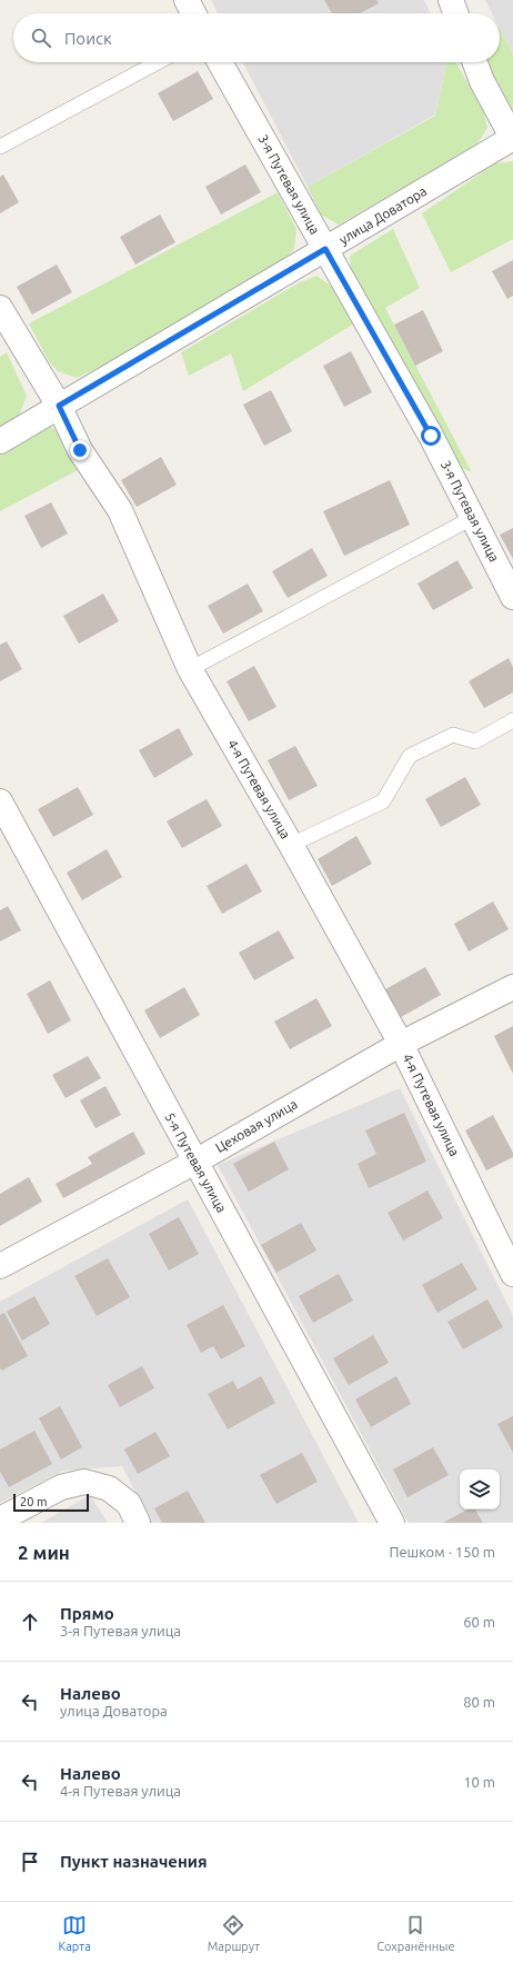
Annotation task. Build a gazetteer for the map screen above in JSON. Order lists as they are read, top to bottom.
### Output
{
  "streets": {
    "street": [
      "3-я Путевая улица",
      "улица Доватора",
      "4-я Путевая улица",
      "Цеховая улица",
      "5-я Путевая улица"
    ]
  },
  "crossings": [
    ["3-я Путевая улица", "улица Доватора"],
    ["улица Доватора", "4-я Путевая улица"],
    ["4-я Путевая улица", "Цеховая улица"],
    ["Цеховая улица", "5-я Путевая улица"]
  ],
  "scale_bar": "20 m",
  "page": {
    "search": "Поиск",
    "scale": "20 m",
    "heading": ["2 мин", "Пешком · 150 m"],
    "list": [
      ["Прямо", "3-я Путевая улица", "60 m"],
      ["Налево", "улица Доватора", "80 m"],
      ["Налево", "4-я Путевая улица", "10 m"],
      "Пункт назначения"
    ],
    "nav": ["Карта", "Маршрут", "Сохранённые"]
  }
}
